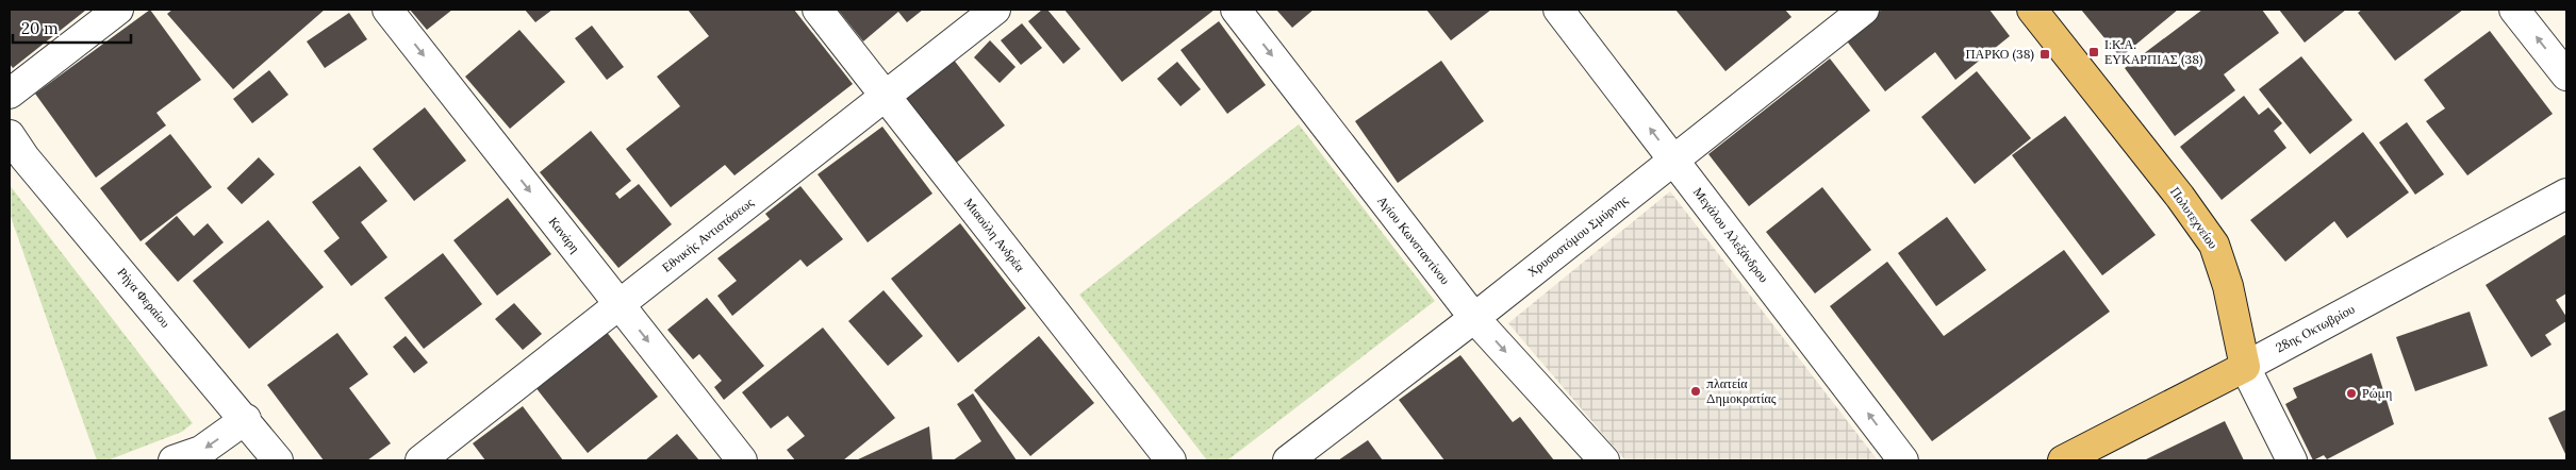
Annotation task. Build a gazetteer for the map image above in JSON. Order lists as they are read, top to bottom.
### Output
{
  "streets": {
    "main road": ["Πολυτεχνείου", "28ης Οκτωβρίου"],
    "street": [
      "Κανάρη",
      "Εθνικής Αντιστάσεως",
      "Μιαούλη Ανδρέα",
      "Μεγάλου Αλεξάνδρου",
      "Χρυσοστόμου Σμύρνης",
      "Αγίου Κωνσταντίνου",
      "Ρήγα Φεραίου"
    ]
  },
  "crossings": [
    ["Πολυτεχνείου", "28ης Οκτωβρίου"],
    ["Κανάρη", "Εθνικής Αντιστάσεως"],
    ["Εθνικής Αντιστάσεως", "Μιαούλη Ανδρέα"],
    ["Μεγάλου Αλεξάνδρου", "Χρυσοστόμου Σμύρνης"],
    ["Χρυσοστόμου Σμύρνης", "Αγίου Κωνσταντίνου"]
  ],
  "one_way": ["Κανάρη", "Μεγάλου Αλεξάνδρου", "Αγίου Κωνσταντίνου"],
  "places": {
    "transit": ["Ι.Κ.Α. ΕΥΚΑΡΠΙΑΣ (38)", "ΠΑΡΚΟ (38)"],
    "other": ["πλατεία Δημοκρατίας", "Ρώμη"]
  },
  "scale_bar": "20 m"
}
